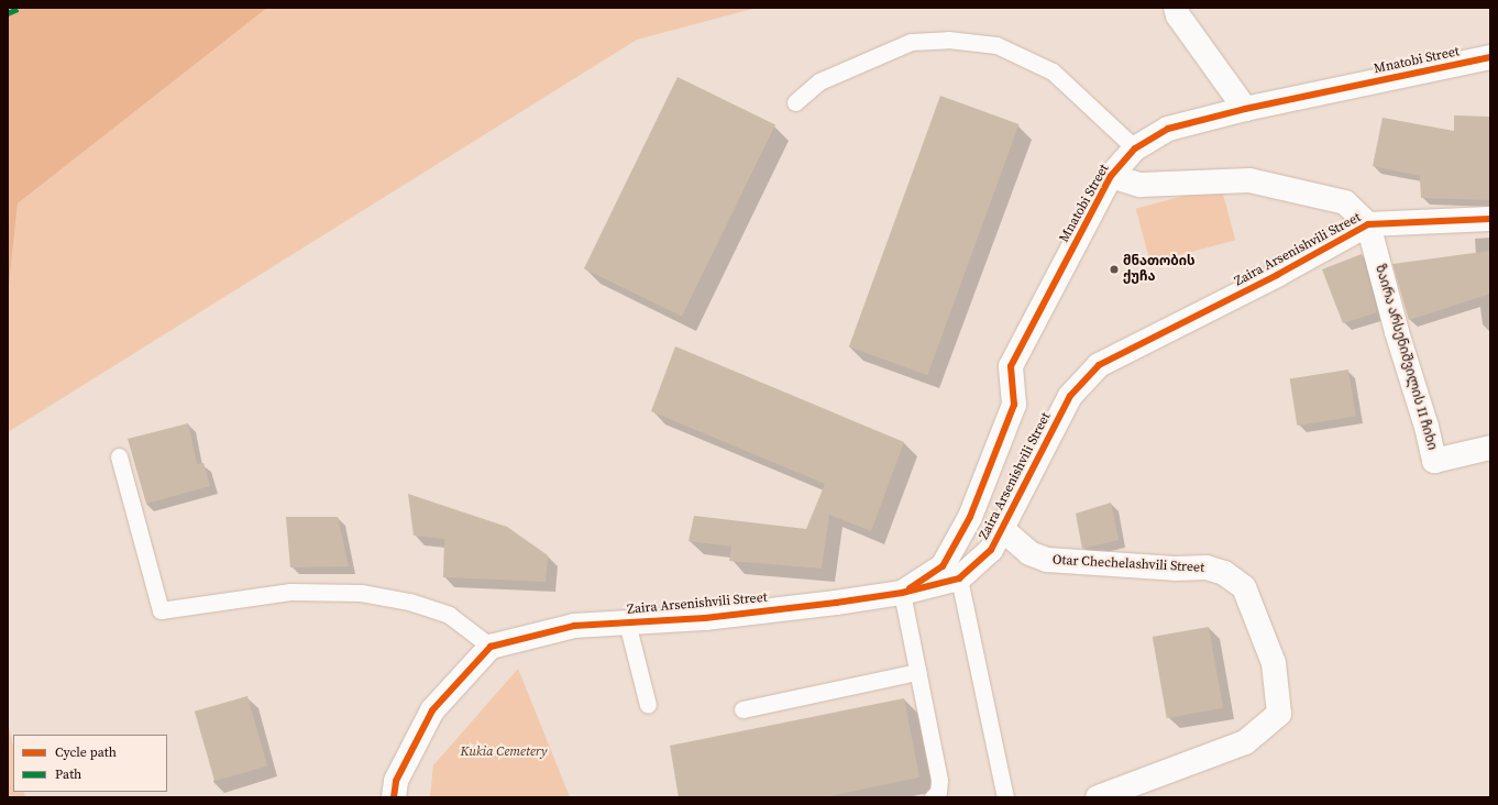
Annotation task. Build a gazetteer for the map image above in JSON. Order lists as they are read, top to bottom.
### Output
{
  "streets": {
    "street": [
      "Mnatobi Street",
      "Zaira Arsenishvili Street",
      "ზაირა არსენიშვილის II ჩიხი",
      "Otar Chechelashvili Street"
    ]
  },
  "crossings": [
    ["Mnatobi Street", "Zaira Arsenishvili Street"],
    ["Zaira Arsenishvili Street", "ზაირა არსენიშვილის II ჩიხი"],
    ["Zaira Arsenishvili Street", "Otar Chechelashvili Street"]
  ],
  "parks": ["Kukia Cemetery"],
  "places": ["მნათობის ქუჩა"],
  "legend": ["Cycle path", "Path"]
}
